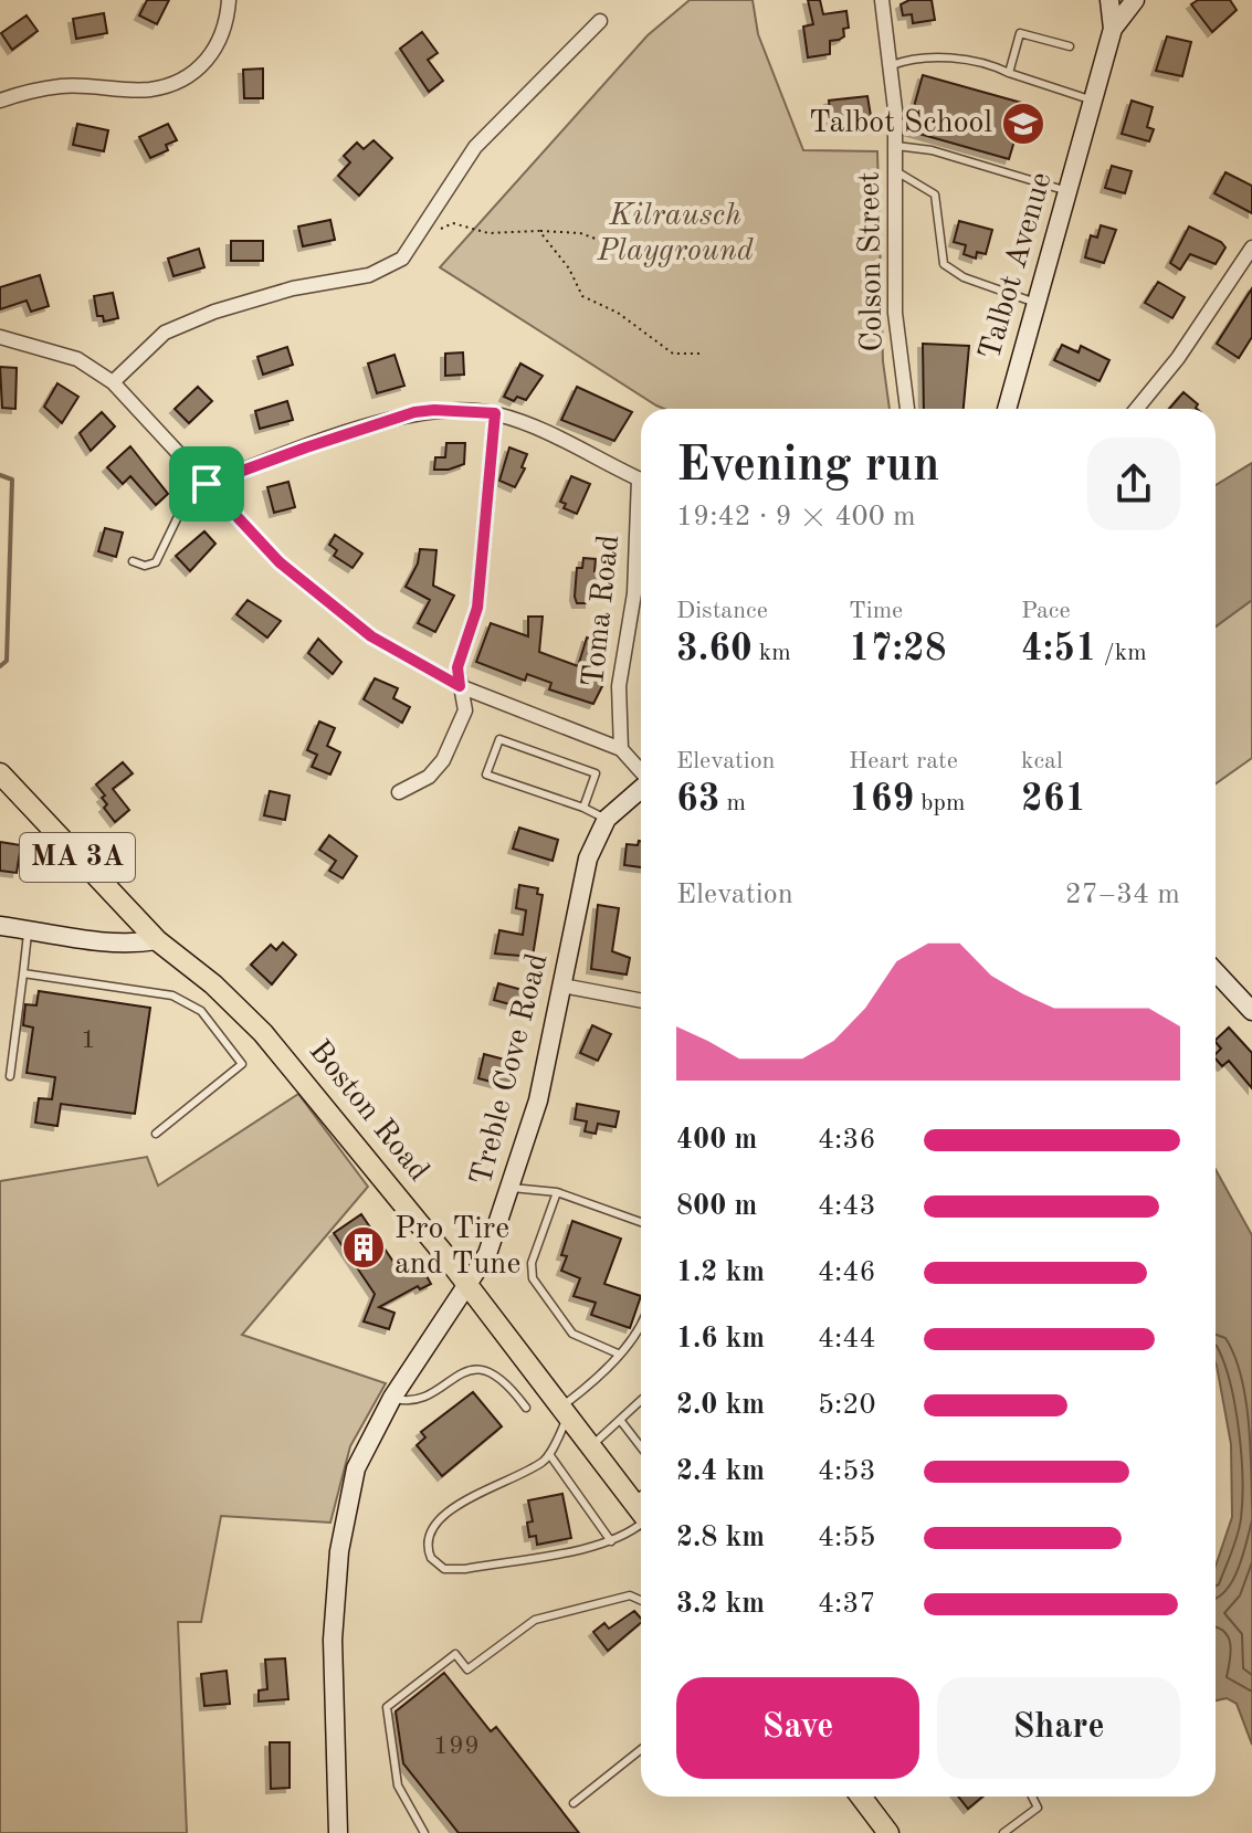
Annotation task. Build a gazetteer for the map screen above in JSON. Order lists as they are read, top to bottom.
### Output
{
  "streets": {
    "main road": ["MA 3A", "Boston Road"],
    "street": [
      "Colson Street",
      "Talbot Avenue",
      "Toma Road",
      "Treble Cove Road"
    ]
  },
  "crossings": [
    ["Treble Cove Road", "Boston Road"]
  ],
  "parks": ["Kilrausch Playground"],
  "places": {
    "school or university": ["Talbot School"],
    "building": ["Pro Tire and Tune"]
  },
  "house_numbers": ["1", "199"],
  "page": {
    "heading": ["Evening run", "19:42 · 9 × 400 m"],
    "stats": [
      ["Distance", "3.60 km"],
      ["Time", "17:28"],
      ["Pace", "4:51 /km"],
      ["Elevation", "63 m"],
      ["Heart rate", "169 bpm"],
      ["kcal", "261"]
    ],
    "chart": ["Elevation", "27–34 m"],
    "list": [
      {
        "name": "400 m",
        "note": "4:36"
      },
      {
        "name": "800 m",
        "note": "4:43"
      },
      {
        "name": "1.2 km",
        "note": "4:46"
      },
      {
        "name": "1.6 km",
        "note": "4:44"
      },
      {
        "name": "2.0 km",
        "note": "5:20"
      },
      {
        "name": "2.4 km",
        "note": "4:53"
      },
      {
        "name": "2.8 km",
        "note": "4:55"
      },
      {
        "name": "3.2 km",
        "note": "4:37"
      }
    ],
    "buttons": ["Save", "Share"]
  }
}
